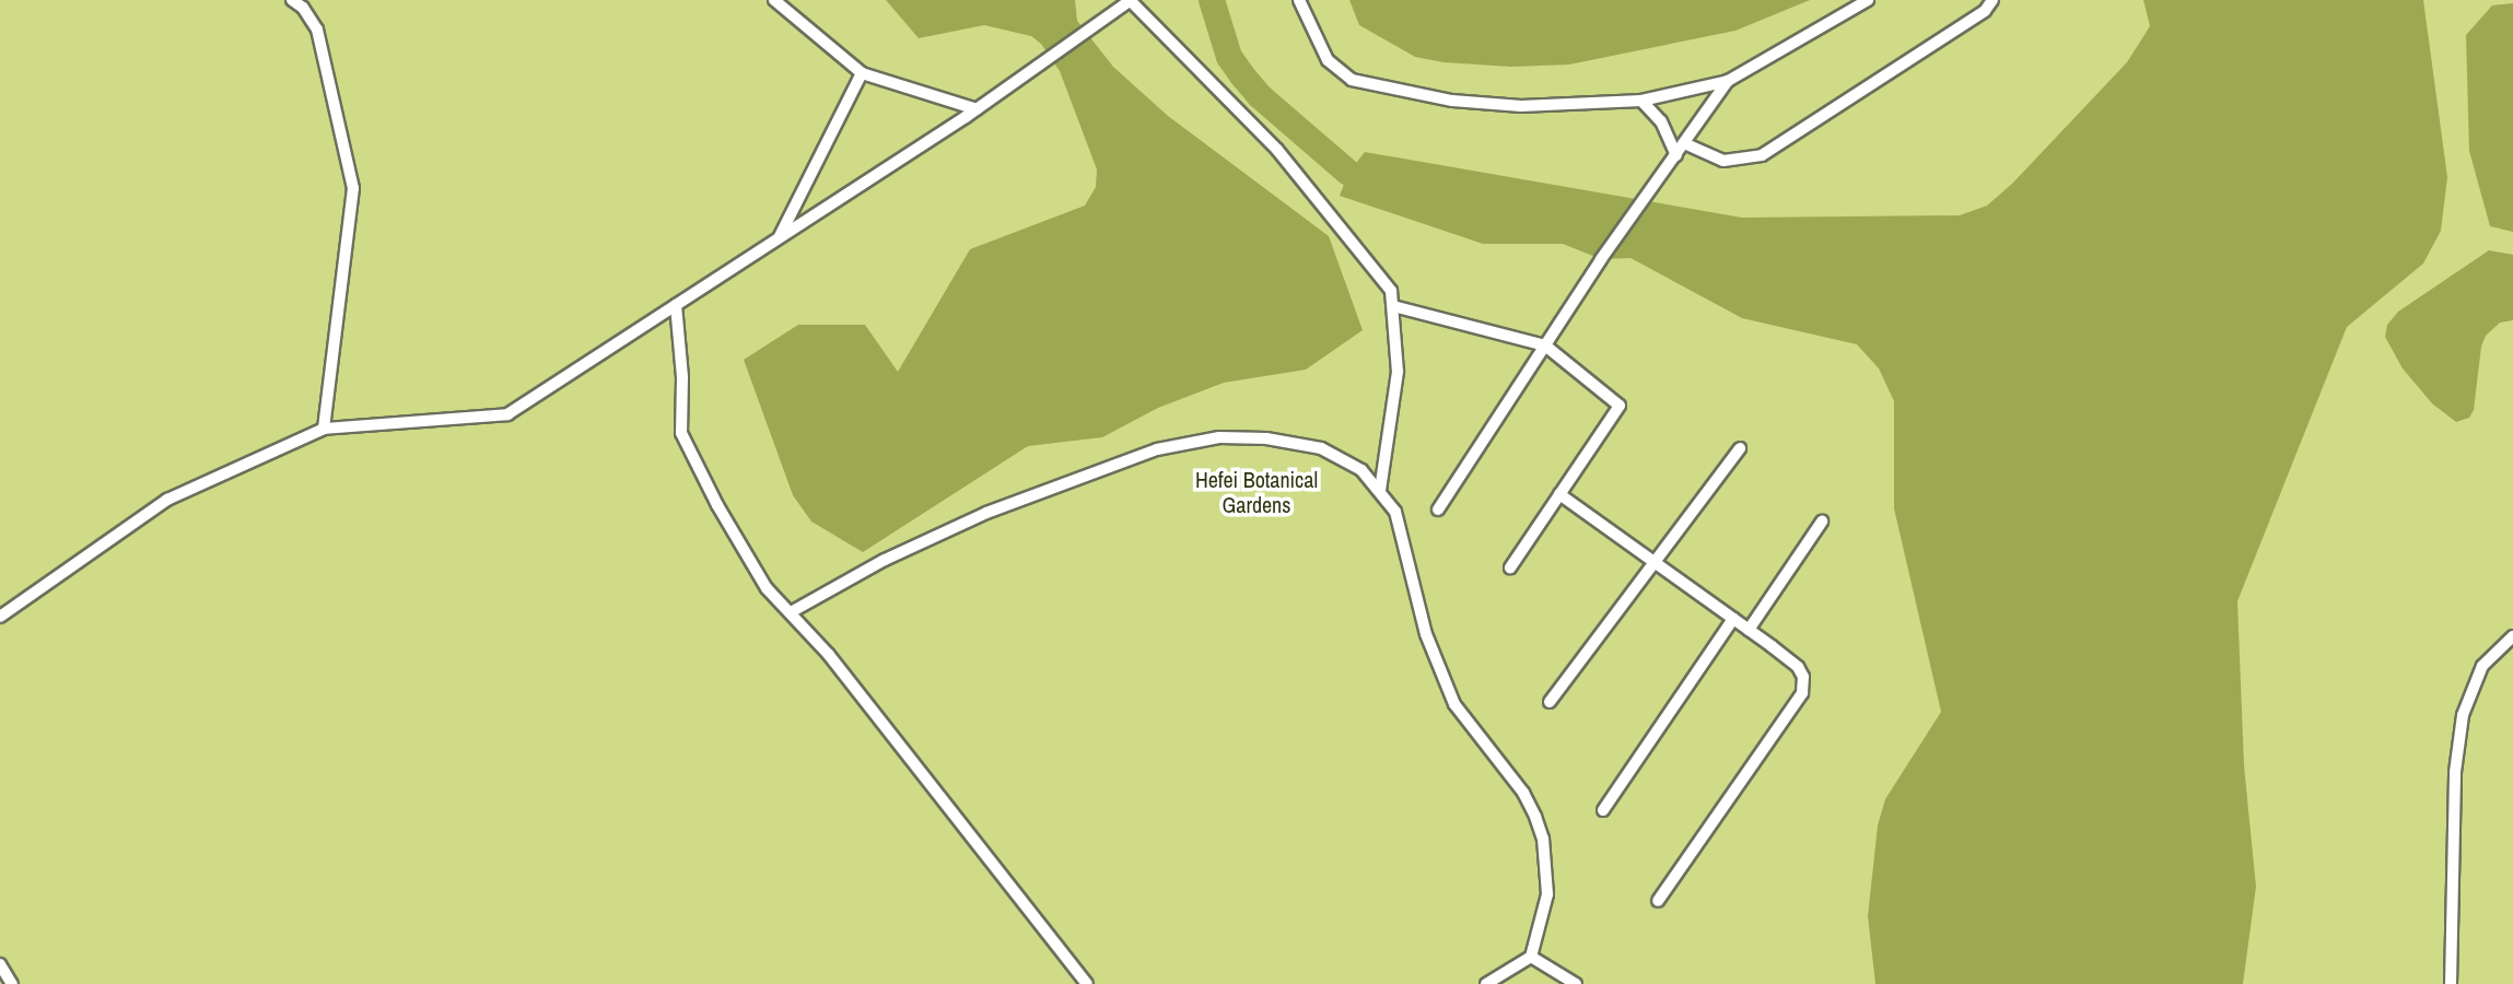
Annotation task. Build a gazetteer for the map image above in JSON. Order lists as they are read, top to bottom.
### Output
{
  "parks": ["Hefei Botanical Gardens"]
}
